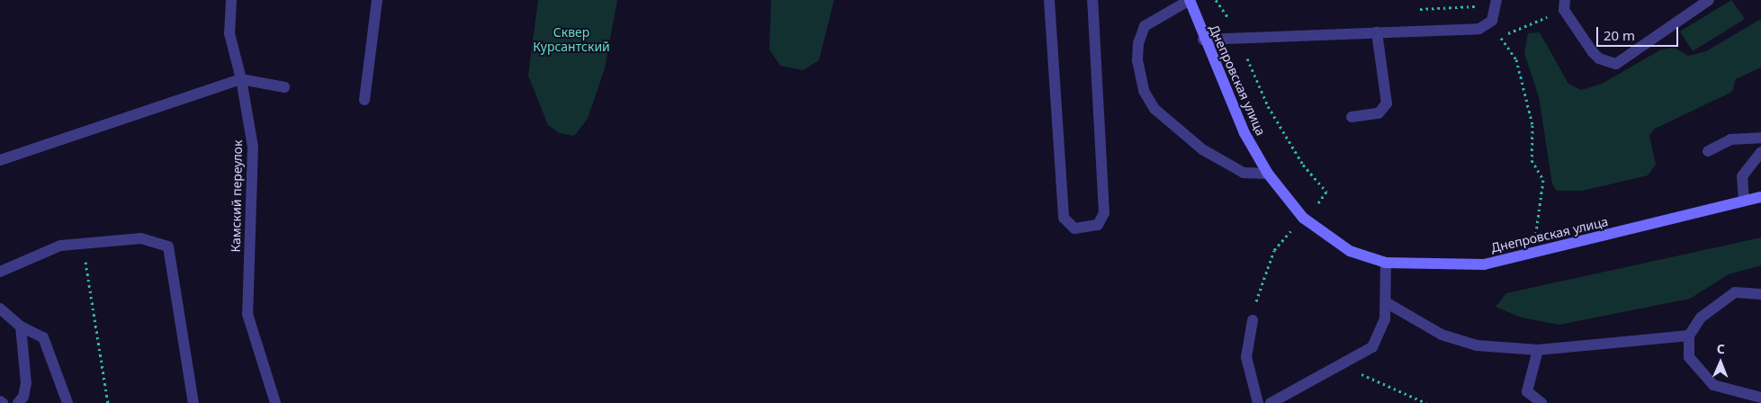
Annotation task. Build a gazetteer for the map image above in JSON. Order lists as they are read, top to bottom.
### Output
{
  "streets": {
    "main road": ["Днепровская улица"],
    "lane": ["Камский переулок"]
  },
  "parks": ["Сквер Курсантский"],
  "scale_bar": "20 m",
  "north": "top"
}
